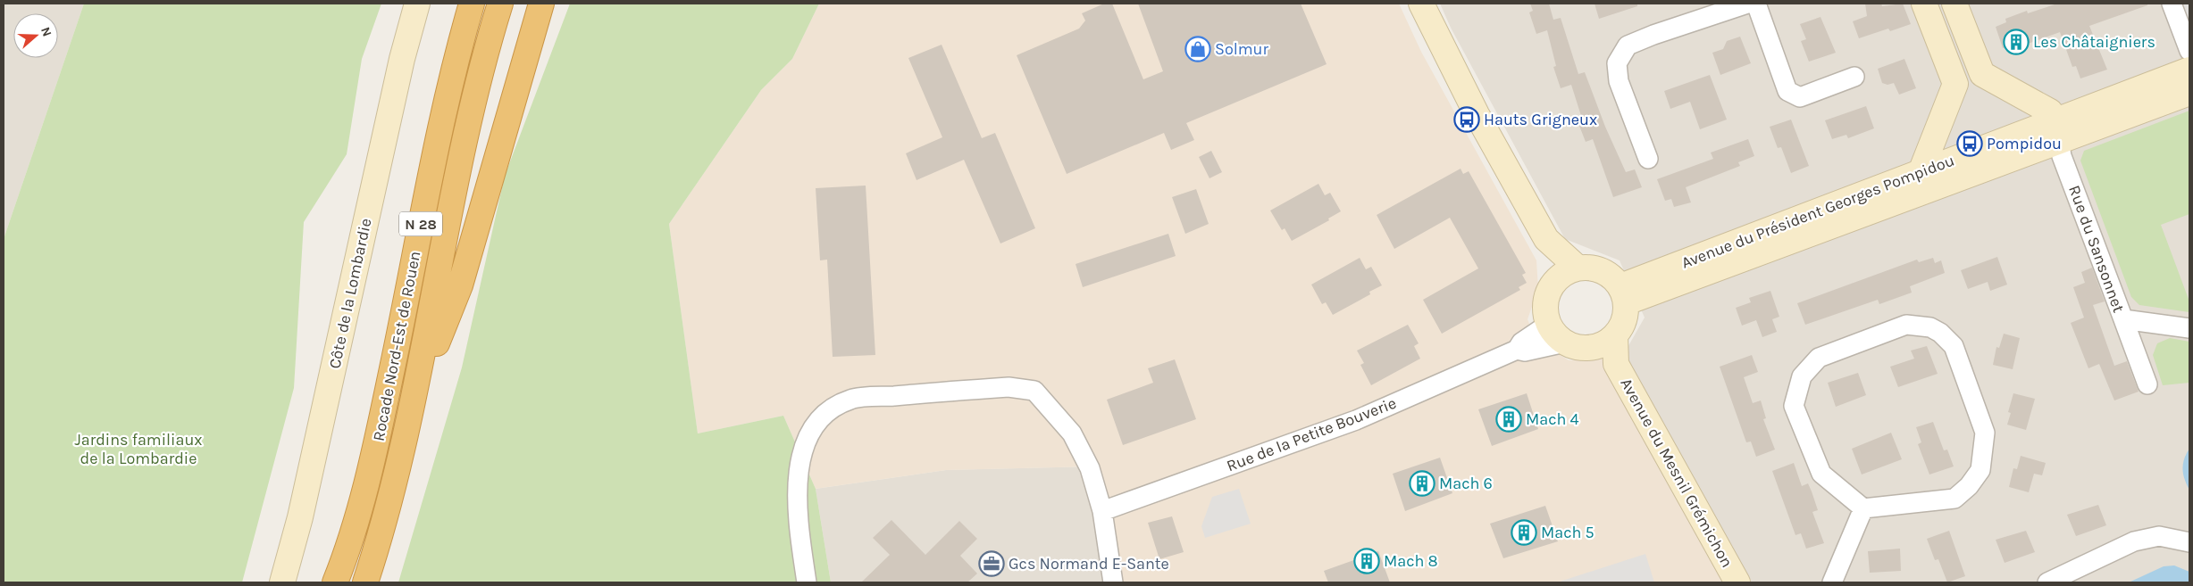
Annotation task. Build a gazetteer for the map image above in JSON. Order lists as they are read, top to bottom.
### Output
{
  "streets": {
    "highway": ["N 28", "Rocade Nord-Est de Rouen"],
    "street": [
      "Avenue du Président Georges Pompidou",
      "Rue du Sansonnet",
      "Côte de la Lombardie",
      "Rue de la Petite Bouverie",
      "Avenue du Mesnil Grémichon"
    ]
  },
  "crossings": [
    ["Avenue du Président Georges Pompidou", "Rue du Sansonnet"],
    ["Avenue du Président Georges Pompidou", "Rue de la Petite Bouverie"],
    ["Avenue du Président Georges Pompidou", "Avenue du Mesnil Grémichon"],
    ["Rue de la Petite Bouverie", "Avenue du Mesnil Grémichon"]
  ],
  "parks": ["Jardins familiaux de la Lombardie"],
  "places": {
    "building": [
      "Les Châtaigniers",
      "Mach 4",
      "Mach 6",
      "Mach 5",
      "Mach 8"
    ],
    "shop": ["Solmur"],
    "bus stop": ["Hauts Grigneux", "Pompidou"],
    "office": ["Gcs Normand E-Sante"]
  },
  "north": "right"
}
